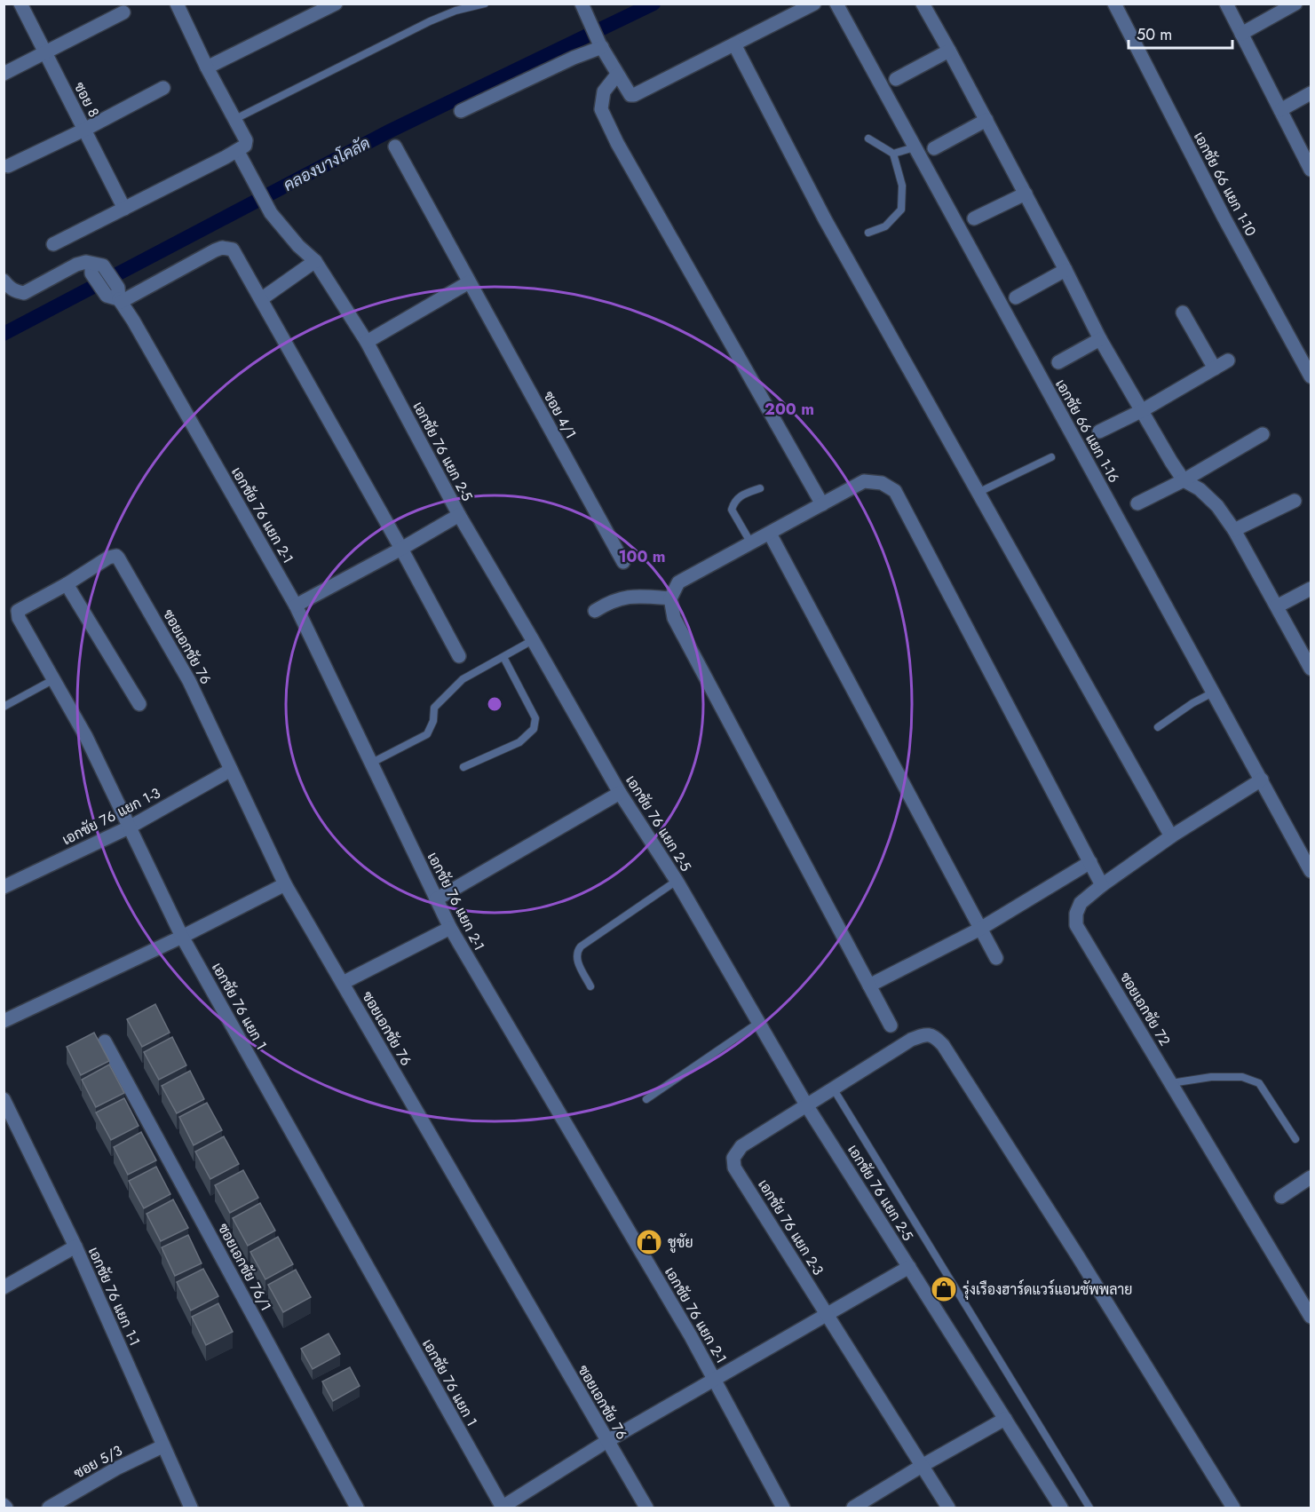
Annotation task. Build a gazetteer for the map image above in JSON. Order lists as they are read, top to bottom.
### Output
{
  "streets": {
    "street": [
      "ซอย 8",
      "เอกชัย 66 แยก 1-10",
      "ซอย 4/1",
      "เอกชัย 66 แยก 1-16",
      "เอกชัย 76 แยก 2-5",
      "เอกชัย 76 แยก 2-1",
      "ซอยเอกชัย 76",
      "เอกชัย 76 แยก 1-3",
      "เอกชัย 76 แยก 1",
      "ซอยเอกชัย 72",
      "เอกชัย 76 แยก 2-3",
      "ซอยเอกชัย 76/1",
      "เอกชัย 76 แยก 1-1",
      "ซอย 5/3"
    ]
  },
  "crossings": [
    ["เอกชัย 66 แยก 1-16", "ซอยเอกชัย 72"],
    ["เอกชัย 76 แยก 2-5", "เอกชัย 76 แยก 2-3"],
    ["ซอยเอกชัย 76", "เอกชัย 76 แยก 1-3"],
    ["ซอยเอกชัย 76", "เอกชัย 76 แยก 1"],
    ["เอกชัย 76 แยก 1-3", "เอกชัย 76 แยก 1"],
    ["เอกชัย 76 แยก 1-1", "ซอย 5/3"]
  ],
  "water": ["คลองบางโคลัด"],
  "places": {
    "shop": ["ชูชัย", "รุ่งเรืองฮาร์ดแวร์แอนซัพพลาย"]
  },
  "scale_bar": "50 m",
  "rings": ["200 m", "100 m"]
}
